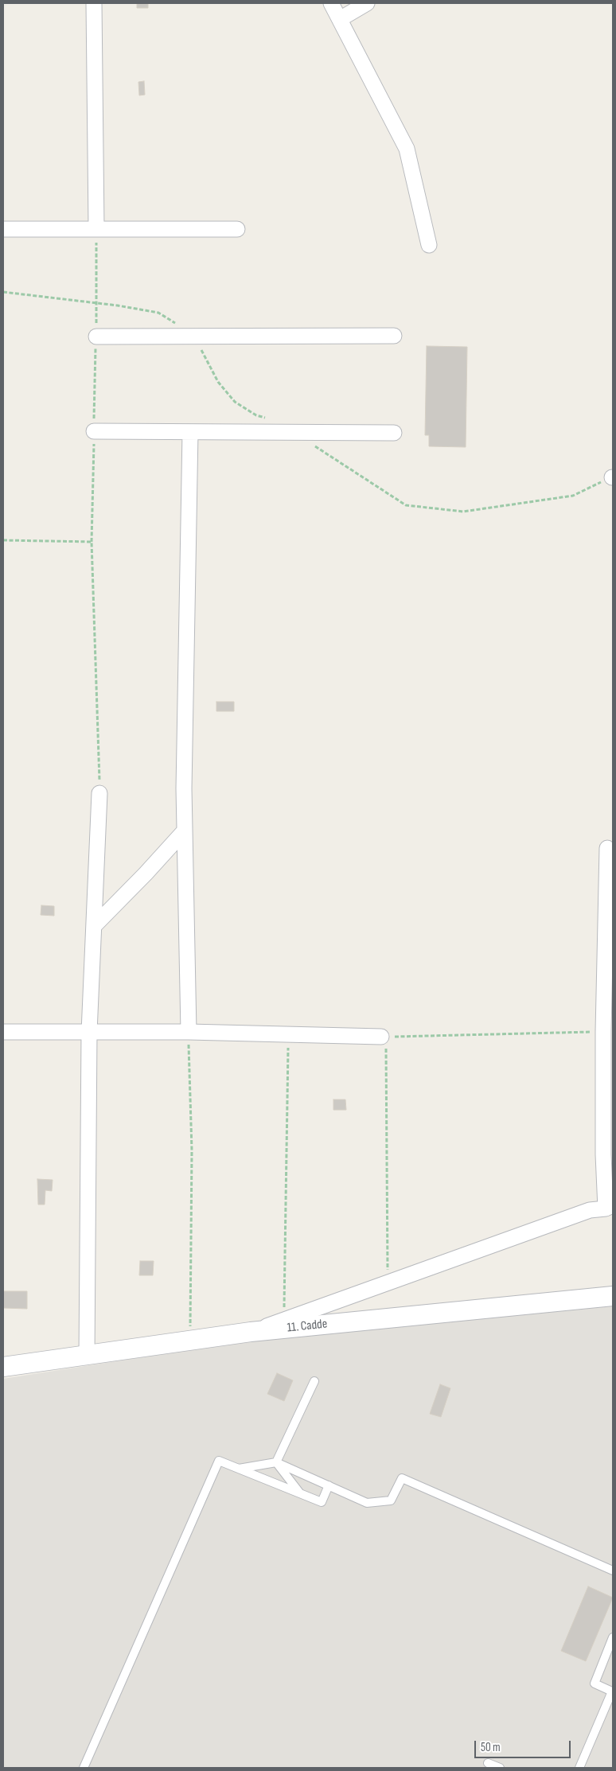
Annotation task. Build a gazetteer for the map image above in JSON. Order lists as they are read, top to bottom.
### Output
{
  "streets": {
    "street": ["11. Cadde"]
  },
  "scale_bar": "50 m"
}
